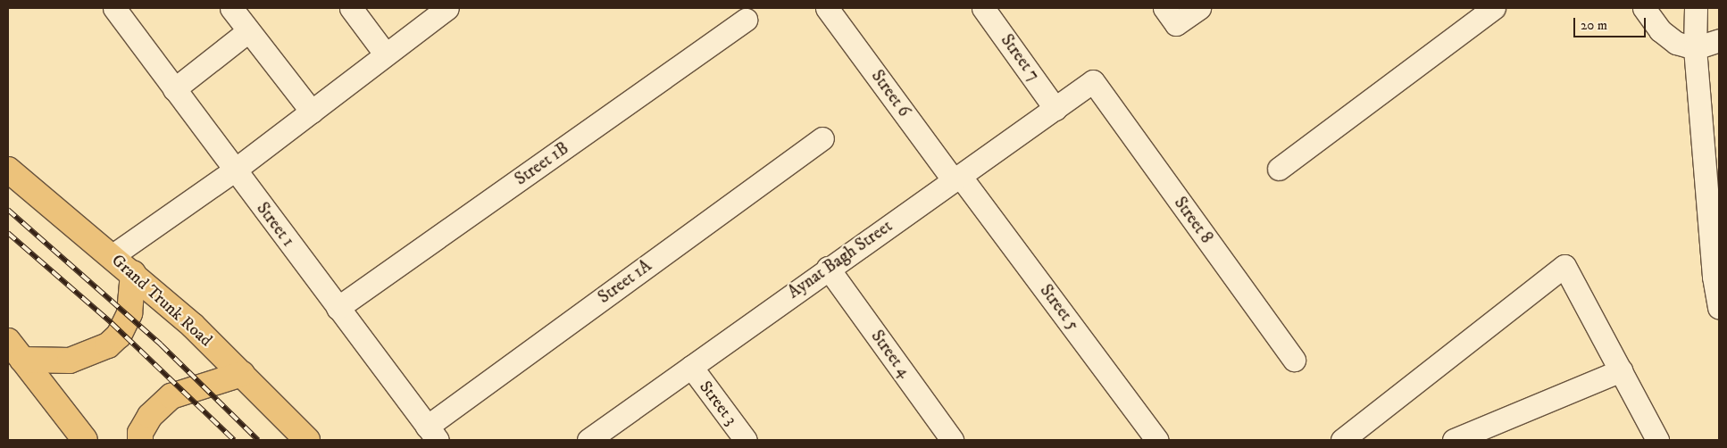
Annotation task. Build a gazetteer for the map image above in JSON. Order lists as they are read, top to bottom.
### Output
{
  "streets": {
    "main road": ["Grand Trunk Road"],
    "street": [
      "Street 7",
      "Street 6",
      "Street 1B",
      "Street 8",
      "Street 1",
      "Aynat Bagh Street",
      "Street 1A",
      "Street 5",
      "Street 4",
      "Street 3"
    ]
  },
  "crossings": [
    ["Street 7", "Aynat Bagh Street"],
    ["Street 6", "Aynat Bagh Street"],
    ["Street 6", "Street 5"],
    ["Street 1B", "Street 1"],
    ["Street 8", "Aynat Bagh Street"],
    ["Street 1", "Street 1A"],
    ["Aynat Bagh Street", "Street 5"],
    ["Aynat Bagh Street", "Street 4"],
    ["Aynat Bagh Street", "Street 3"]
  ],
  "scale_bar": "20 m"
}
